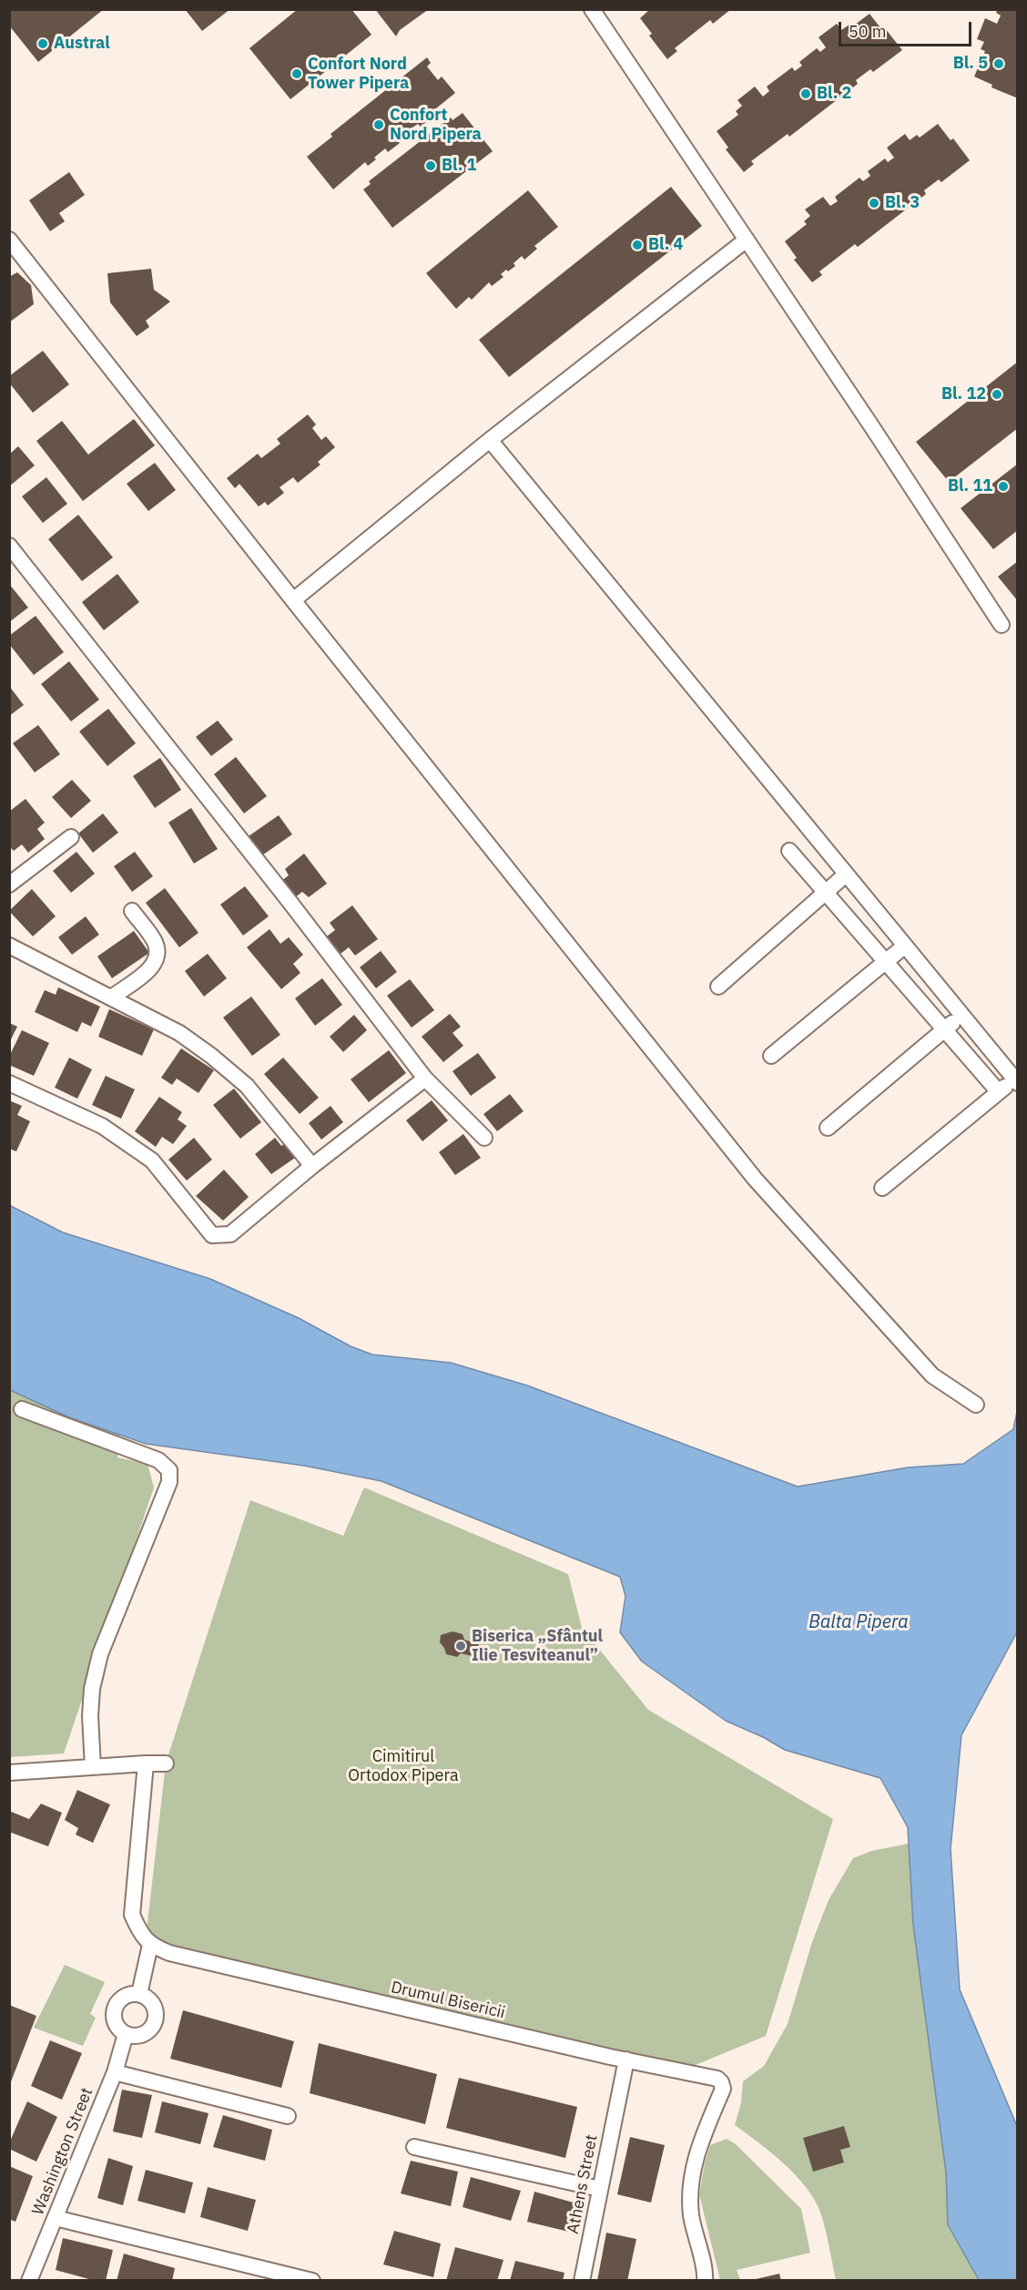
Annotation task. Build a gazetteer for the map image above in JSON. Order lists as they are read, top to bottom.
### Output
{
  "streets": {
    "street": ["Drumul Bisericii", "Washington Street", "Athens Street"]
  },
  "crossings": [
    ["Drumul Bisericii", "Athens Street"]
  ],
  "water": ["Balta Pipera"],
  "parks": ["Cimitirul Ortodox Pipera"],
  "places": [
    "Austral",
    "Bl. 5",
    "Confort Nord Tower Pipera",
    "Bl. 2",
    "Confort Nord Pipera",
    "Bl. 1",
    "Bl. 3",
    "Bl. 4",
    "Bl. 12",
    "Bl. 11",
    "Biserica „Sfântul Ilie Tesviteanul”"
  ],
  "scale_bar": "50 m"
}
